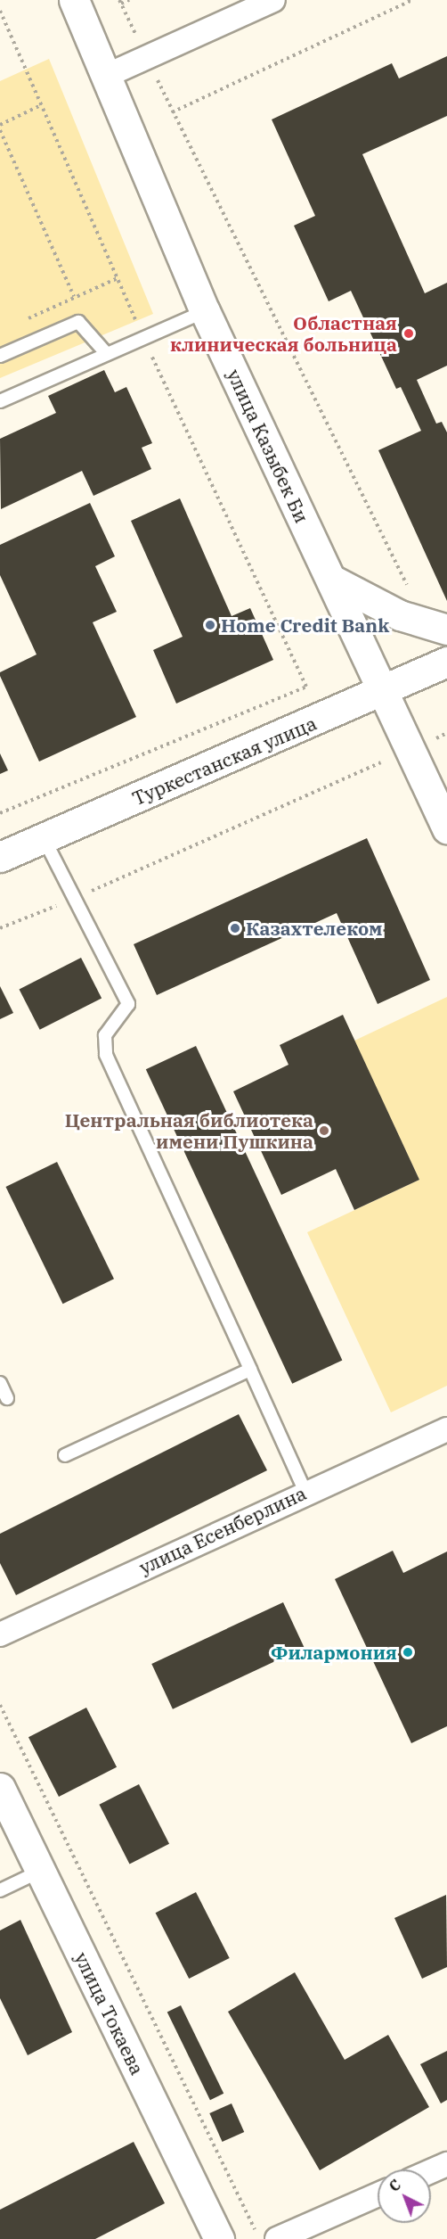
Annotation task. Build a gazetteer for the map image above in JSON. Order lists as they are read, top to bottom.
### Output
{
  "streets": {
    "main road": ["улица Казыбек Би", "Туркестанская улица", "улица Токаева"],
    "street": ["улица Есенберлина"]
  },
  "crossings": [
    ["улица Казыбек Би", "Туркестанская улица"]
  ],
  "places": [
    "Областная клиническая больница",
    "Home Credit Bank",
    "Казахтелеком",
    "Центральная библиотека имени Пушкина",
    "Филармония"
  ],
  "north": "top left"
}
